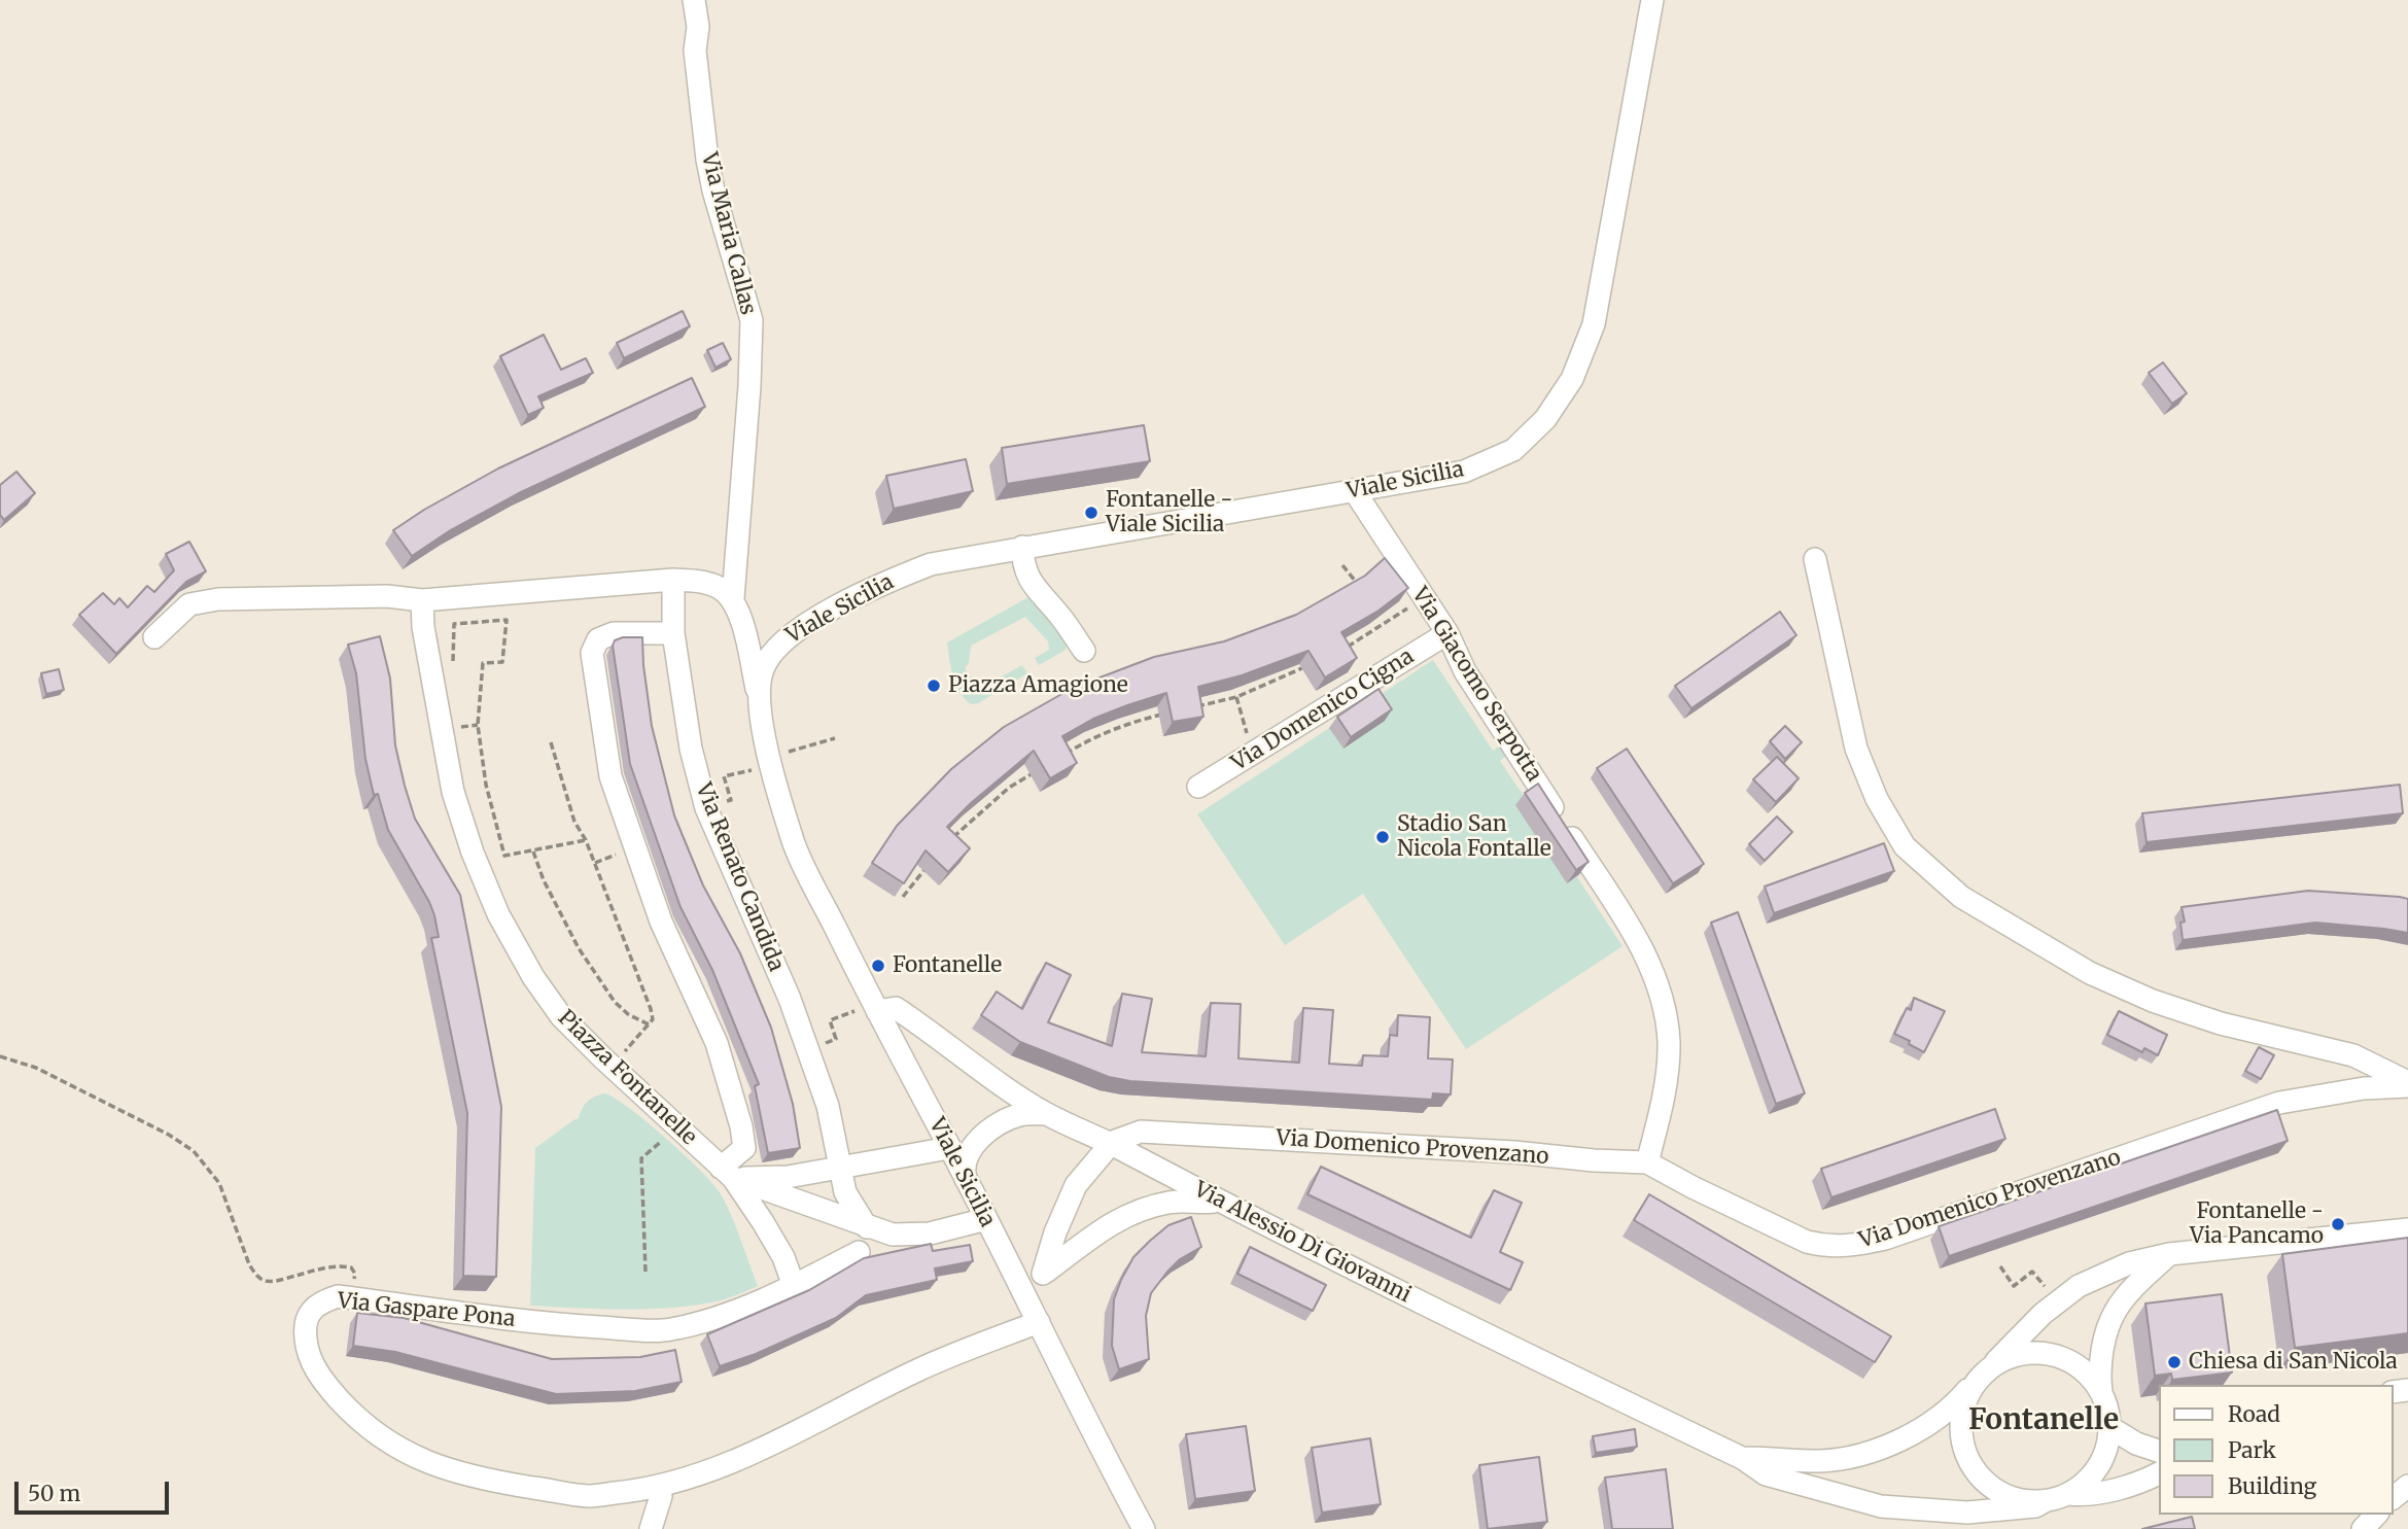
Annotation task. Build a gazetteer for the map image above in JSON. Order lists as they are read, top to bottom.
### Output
{
  "streets": {
    "street": [
      "Via Maria Callas",
      "Viale Sicilia",
      "Via Giacomo Serpotta",
      "Via Domenico Cigna",
      "Via Renato Candida",
      "Piazza Fontanelle",
      "Via Domenico Provenzano",
      "Via Alessio Di Giovanni",
      "Via Gaspare Pona"
    ]
  },
  "crossings": [
    ["Viale Sicilia", "Via Giacomo Serpotta"],
    ["Viale Sicilia", "Via Alessio Di Giovanni"],
    ["Viale Sicilia", "Via Gaspare Pona"],
    ["Via Giacomo Serpotta", "Via Domenico Cigna"],
    ["Via Giacomo Serpotta", "Via Domenico Provenzano"],
    ["Via Domenico Provenzano", "Via Alessio Di Giovanni"]
  ],
  "districts": ["Fontanelle"],
  "places": [
    "Fontanelle - Viale Sicilia",
    "Piazza Amagione",
    "Stadio San Nicola Fontalle",
    "Fontanelle",
    "Fontanelle - Via Pancamo",
    "Chiesa di San Nicola"
  ],
  "legend": ["Road", "Park", "Building"],
  "scale_bar": "50 m"
}
